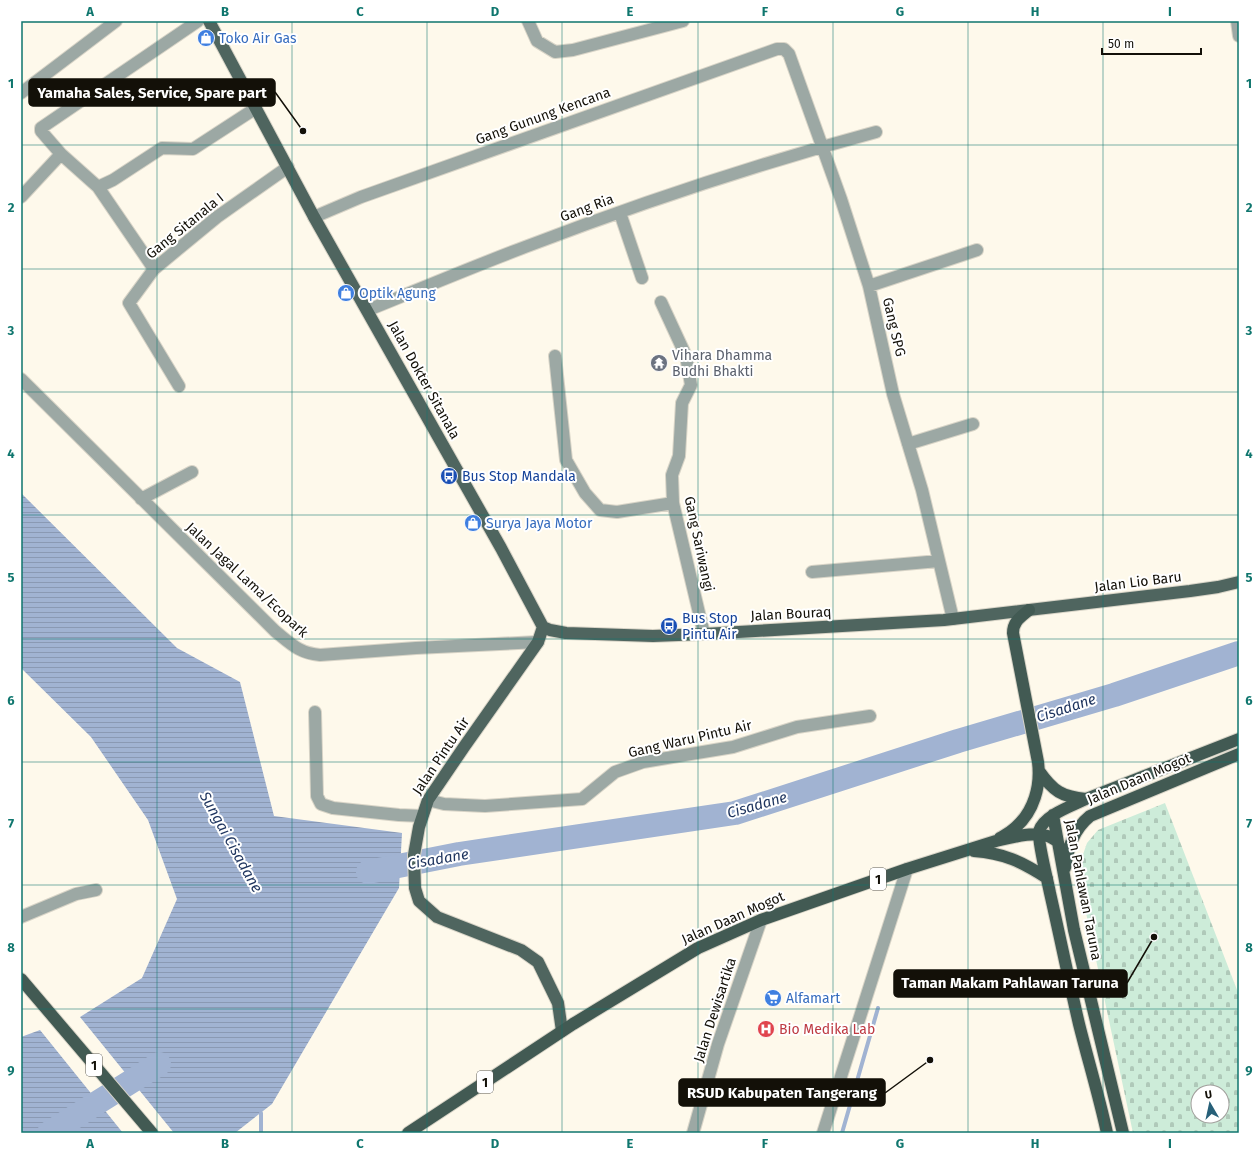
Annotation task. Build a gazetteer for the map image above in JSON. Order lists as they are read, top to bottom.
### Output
{
  "streets": {
    "highway": ["Jalan Daan Mogot", "1", "Jalan Pahlawan Taruna"],
    "main road": [
      "Jalan Dokter Sitanala",
      "Jalan Lio Baru",
      "Jalan Bouraq",
      "Jalan Pintu Air"
    ],
    "street": [
      "Gang Gunung Kencana",
      "Gang Ria",
      "Gang Sitanala I",
      "Gang SPG",
      "Gang Sariwangi",
      "Jalan Jagal Lama/Ecopark",
      "Gang Waru Pintu Air",
      "Jalan Dewisartika"
    ]
  },
  "crossings": [
    ["Gang Gunung Kencana", "Gang SPG"],
    ["Gang Gunung Kencana", "Jalan Dokter Sitanala"],
    ["Gang Ria", "Gang SPG"],
    ["Gang Ria", "Jalan Dokter Sitanala"],
    ["Gang Sitanala I", "Jalan Dokter Sitanala"],
    ["Gang SPG", "Jalan Bouraq"],
    ["Jalan Dokter Sitanala", "Jalan Bouraq"],
    ["Jalan Dokter Sitanala", "Jalan Pintu Air"],
    ["Gang Sariwangi", "Jalan Bouraq"],
    ["Jalan Jagal Lama/Ecopark", "Jalan Pintu Air"],
    ["Jalan Lio Baru", "Jalan Bouraq"],
    ["Jalan Bouraq", "Jalan Pintu Air"],
    ["Gang Waru Pintu Air", "Jalan Pintu Air"],
    ["Jalan Pintu Air", "Jalan Daan Mogot"],
    ["Jalan Daan Mogot", "Jalan Pahlawan Taruna"],
    ["Jalan Daan Mogot", "Jalan Dewisartika"]
  ],
  "water": ["Cisadane", "Sungai Cisadane"],
  "places": {
    "shop": ["Toko Air Gas", "Optik Agung", "Surya Jaya Motor"],
    "other": ["Yamaha Sales, Service, Spare part", "Taman Makam Pahlawan Taruna", "RSUD Kabupaten Tangerang"],
    "temple": ["Vihara Dhamma Budhi Bhakti"],
    "bus stop": ["Bus Stop Mandala", "Bus Stop Pintu Air"],
    "supermarket": ["Alfamart"],
    "hospital": ["Bio Medika Lab"]
  },
  "scale_bar": "50 m",
  "north": "top",
  "grid": {
    "columns": [
      "A",
      "B",
      "C",
      "D",
      "E",
      "F",
      "G",
      "H",
      "I"
    ],
    "rows": [
      "1",
      "2",
      "3",
      "4",
      "5",
      "6",
      "7",
      "8",
      "9"
    ]
  }
}
